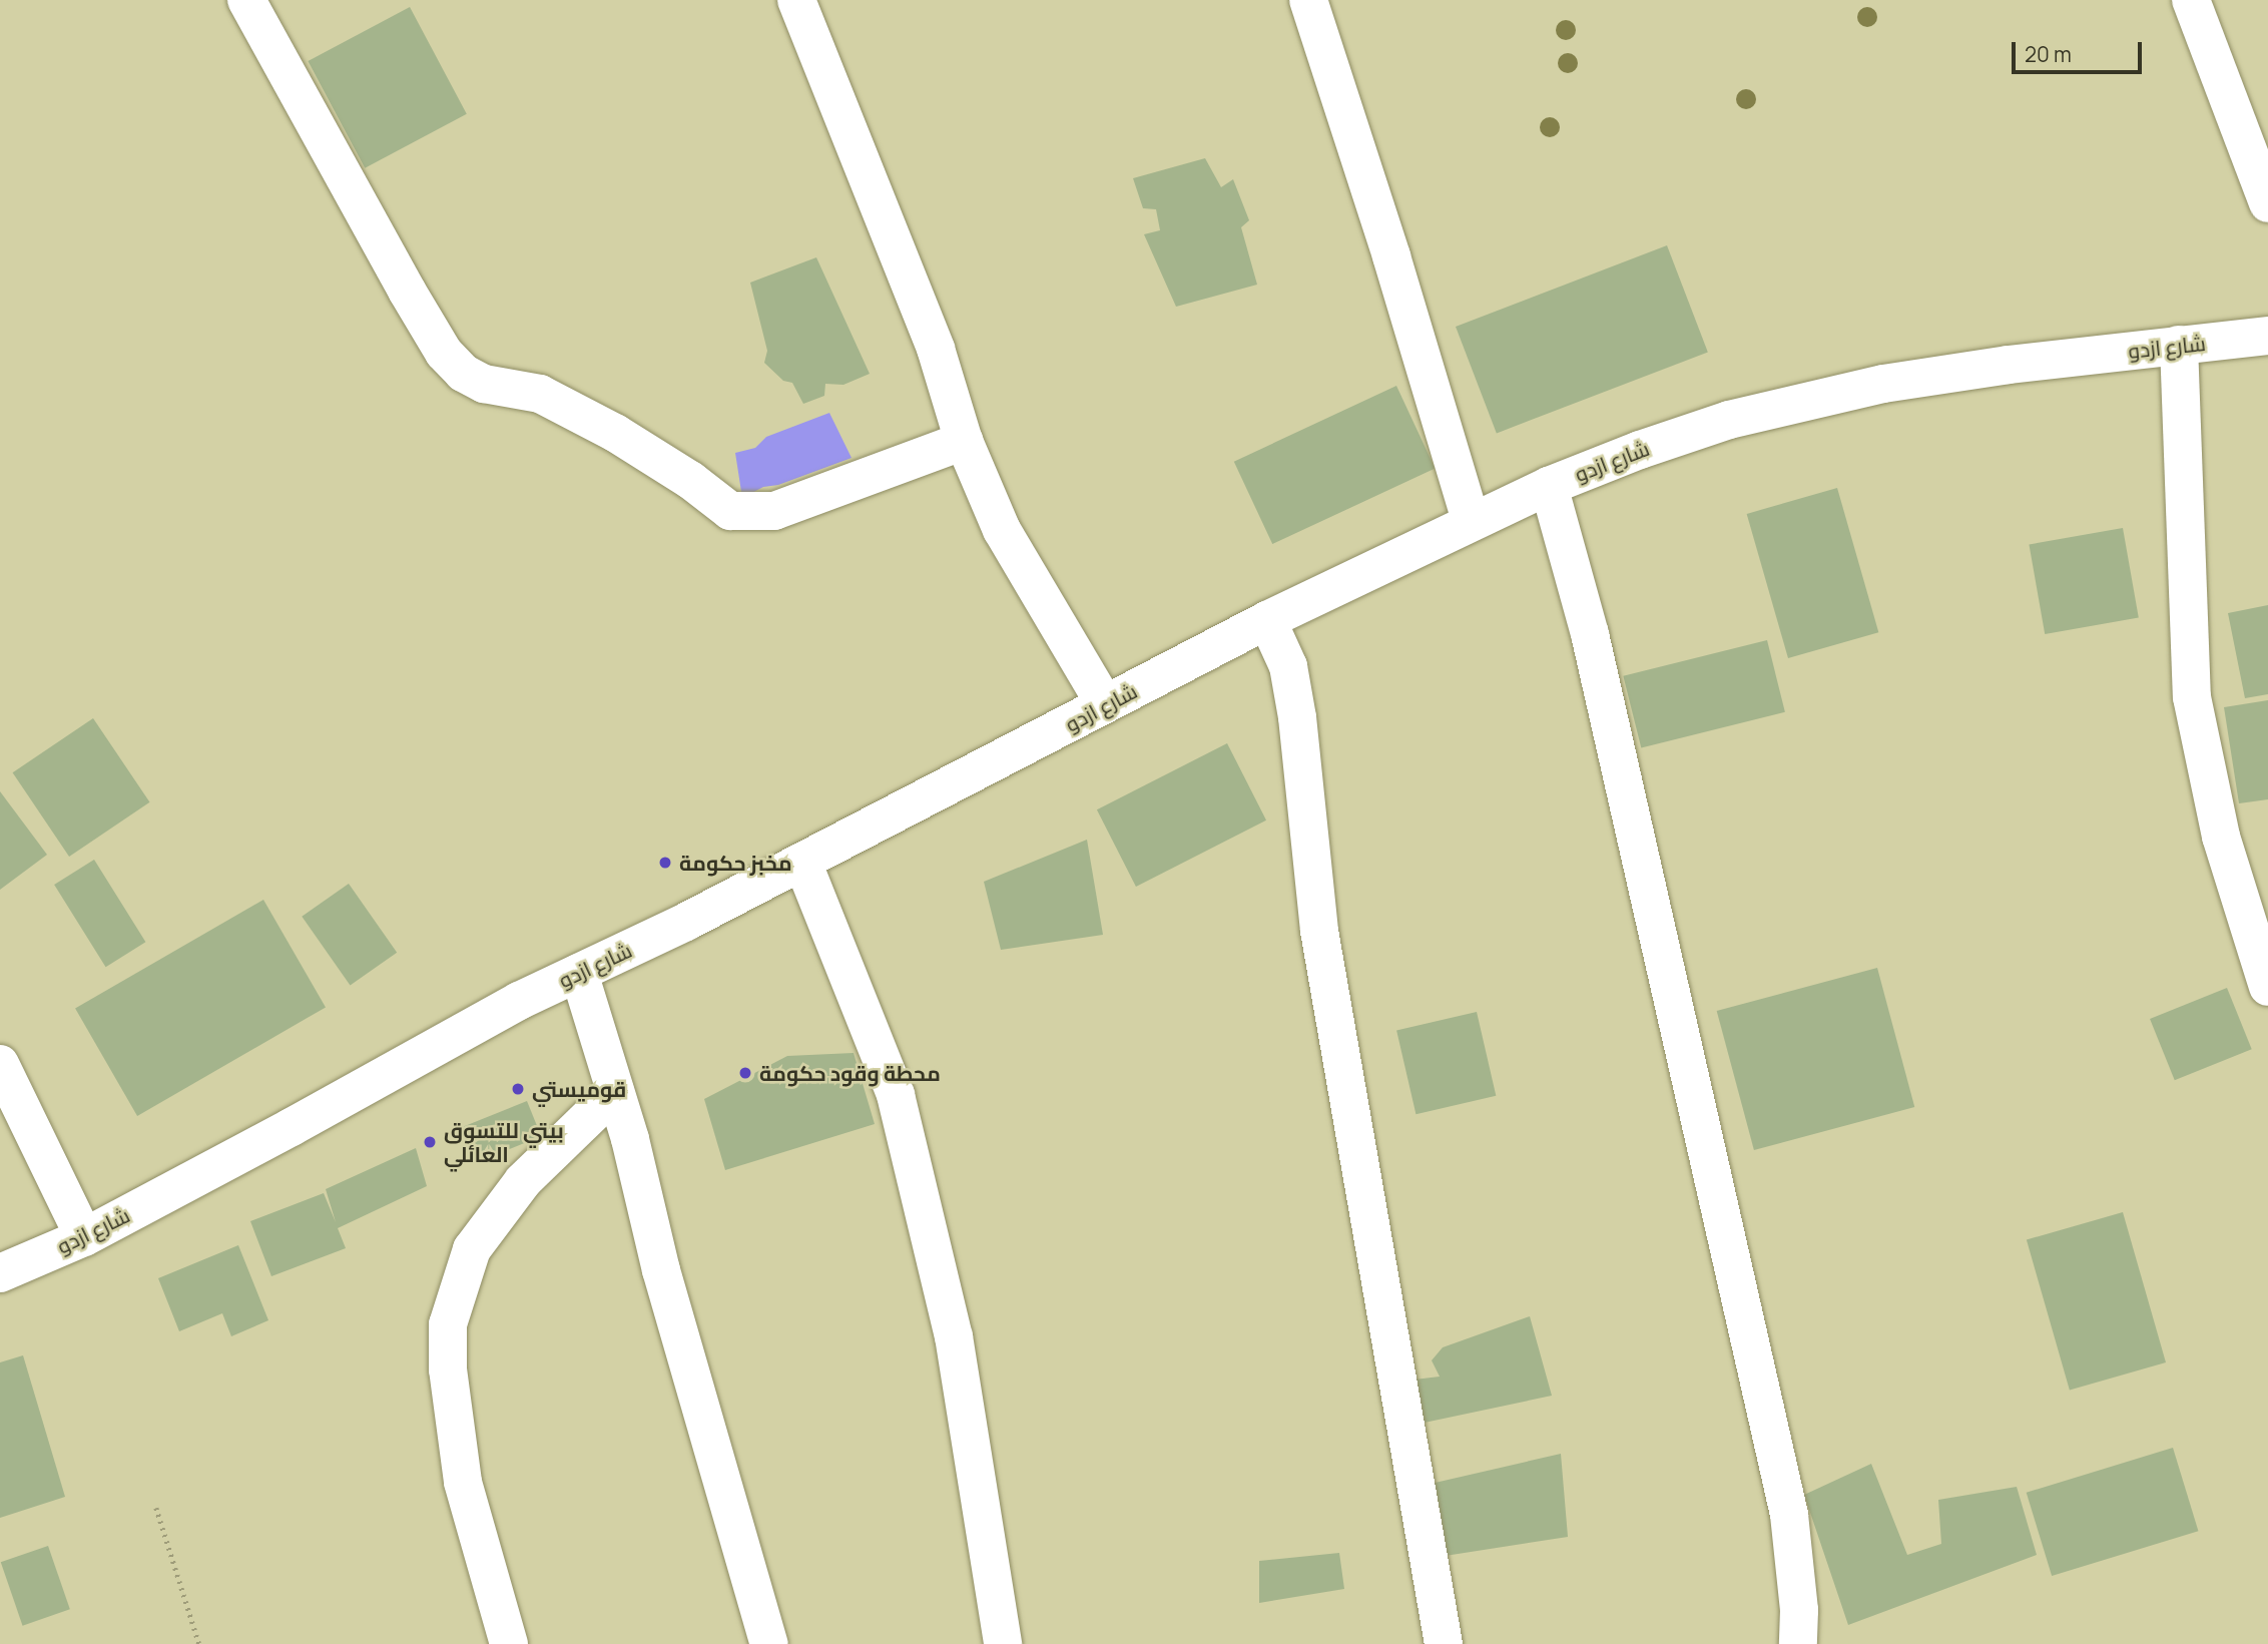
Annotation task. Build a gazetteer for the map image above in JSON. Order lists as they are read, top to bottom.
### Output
{
  "streets": {
    "street": ["شارع ازدو"]
  },
  "places": [
    "مخبز حكومة",
    "محطة وقود حكومة",
    "قوميستي",
    "بيتي للتسوق العائلي"
  ],
  "scale_bar": "20 m"
}
